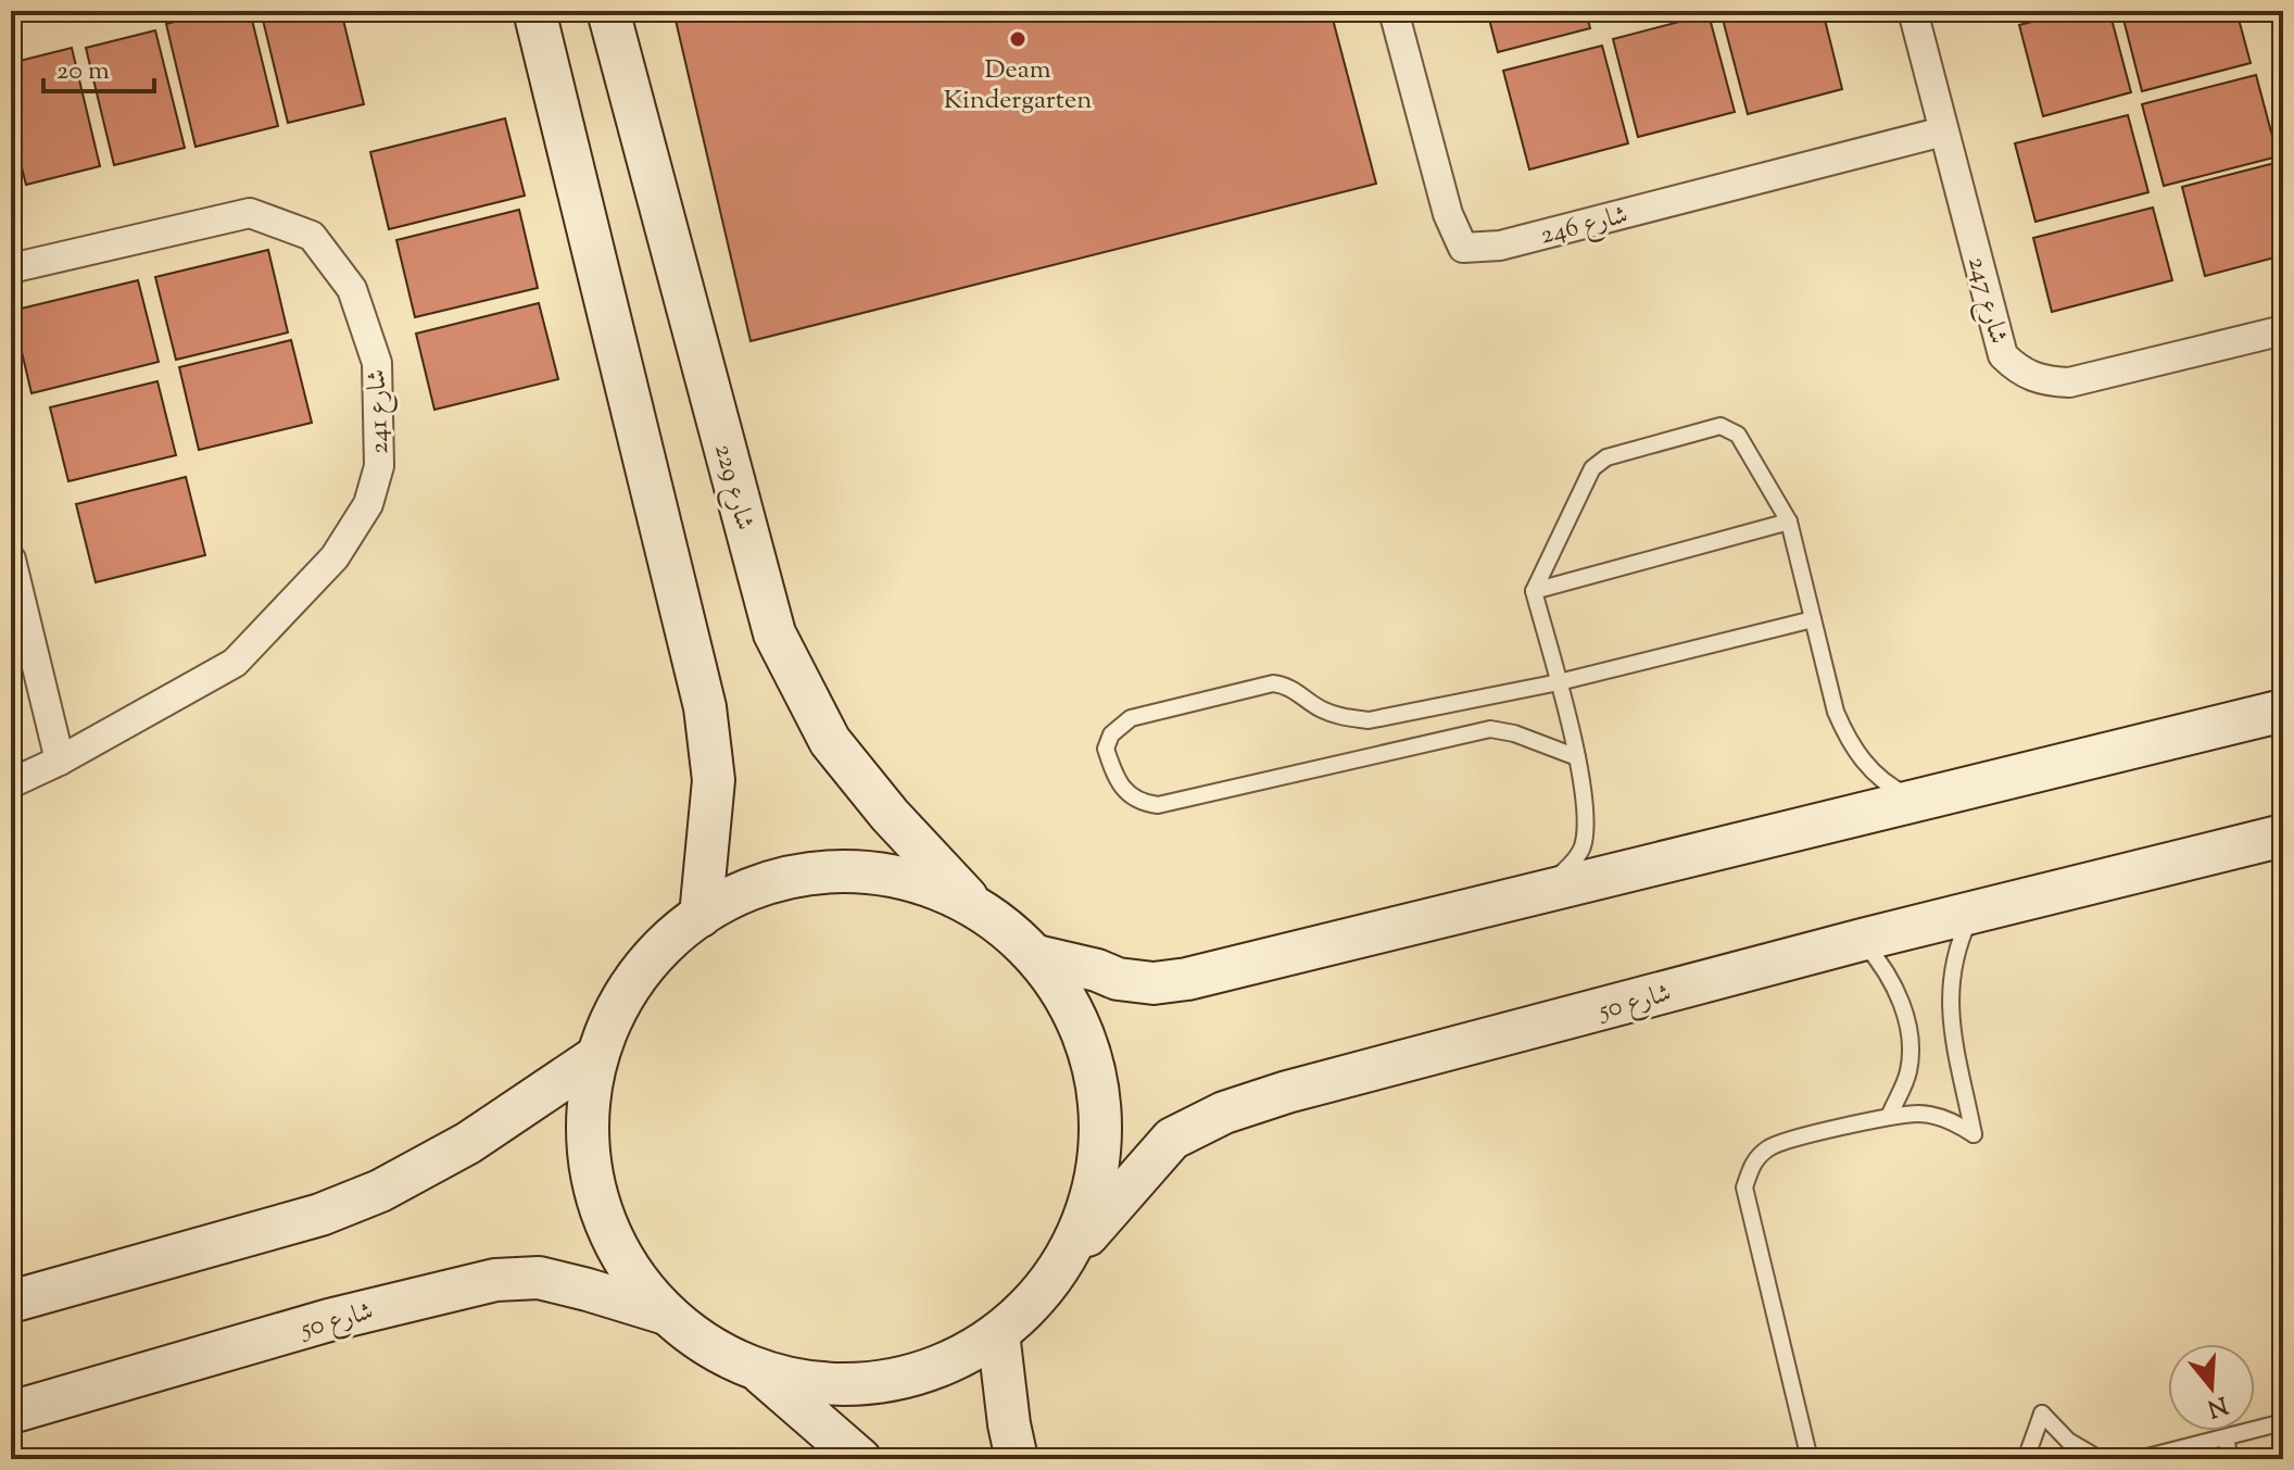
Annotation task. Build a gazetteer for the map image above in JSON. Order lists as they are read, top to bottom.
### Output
{
  "streets": {
    "main road": ["شارع 229", "شارع 50"],
    "street": ["شارع 246", "شارع 247", "شارع 241"]
  },
  "crossings": [
    ["شارع 246", "شارع 247"]
  ],
  "places": ["Deam Kindergarten"],
  "scale_bar": "20 m",
  "north": "bottom"
}
